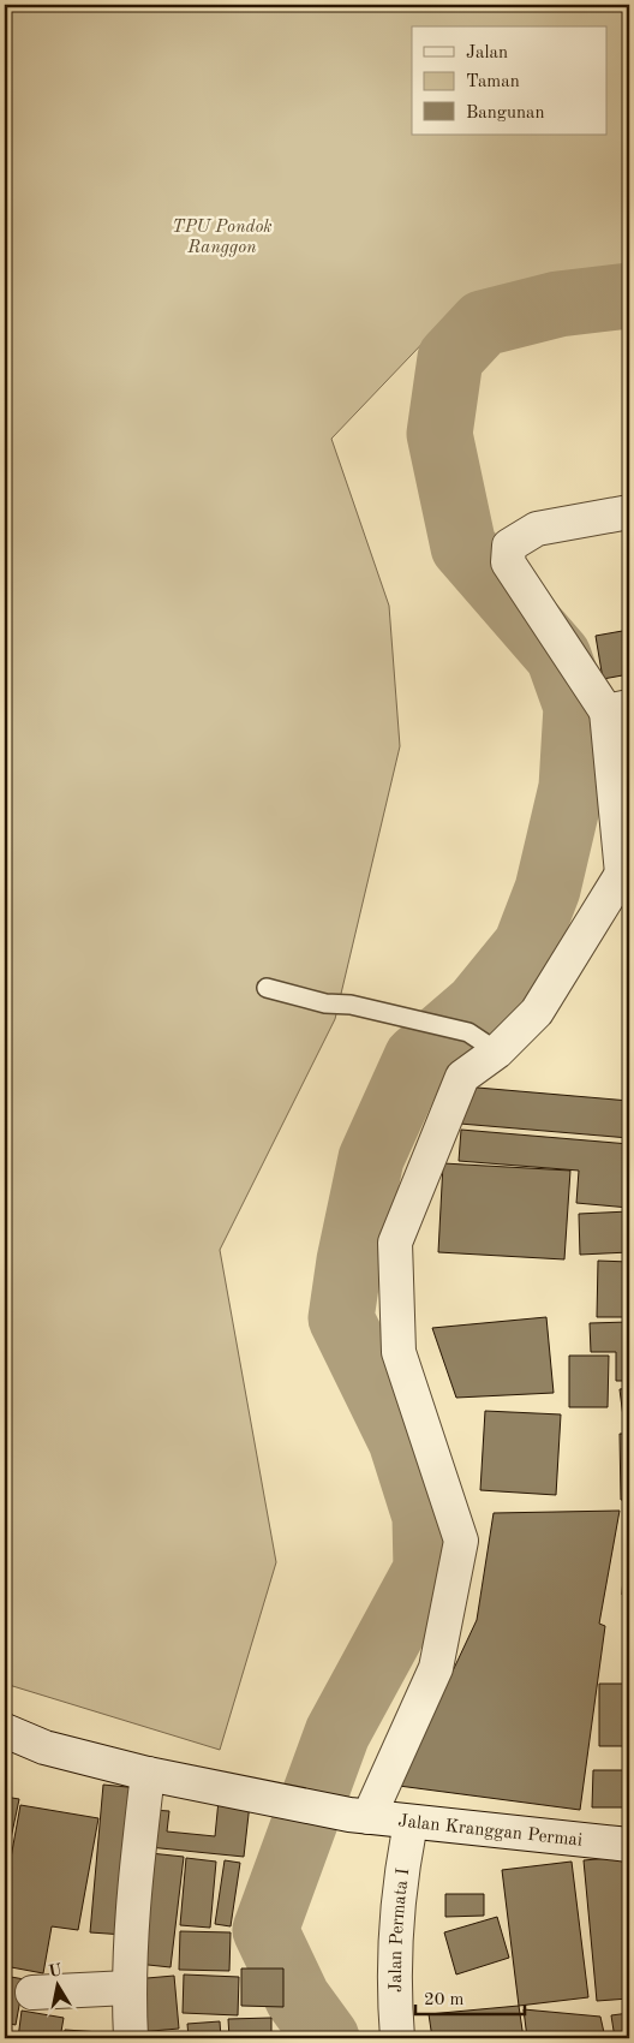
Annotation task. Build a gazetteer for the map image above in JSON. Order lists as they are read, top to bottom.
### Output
{
  "streets": {
    "street": ["Jalan Kranggan Permai", "Jalan Permata I"]
  },
  "crossings": [
    ["Jalan Kranggan Permai", "Jalan Permata I"]
  ],
  "parks": ["TPU Pondok Ranggon"],
  "legend": ["Jalan", "Taman", "Bangunan"],
  "scale_bar": "20 m",
  "north": "top"
}
